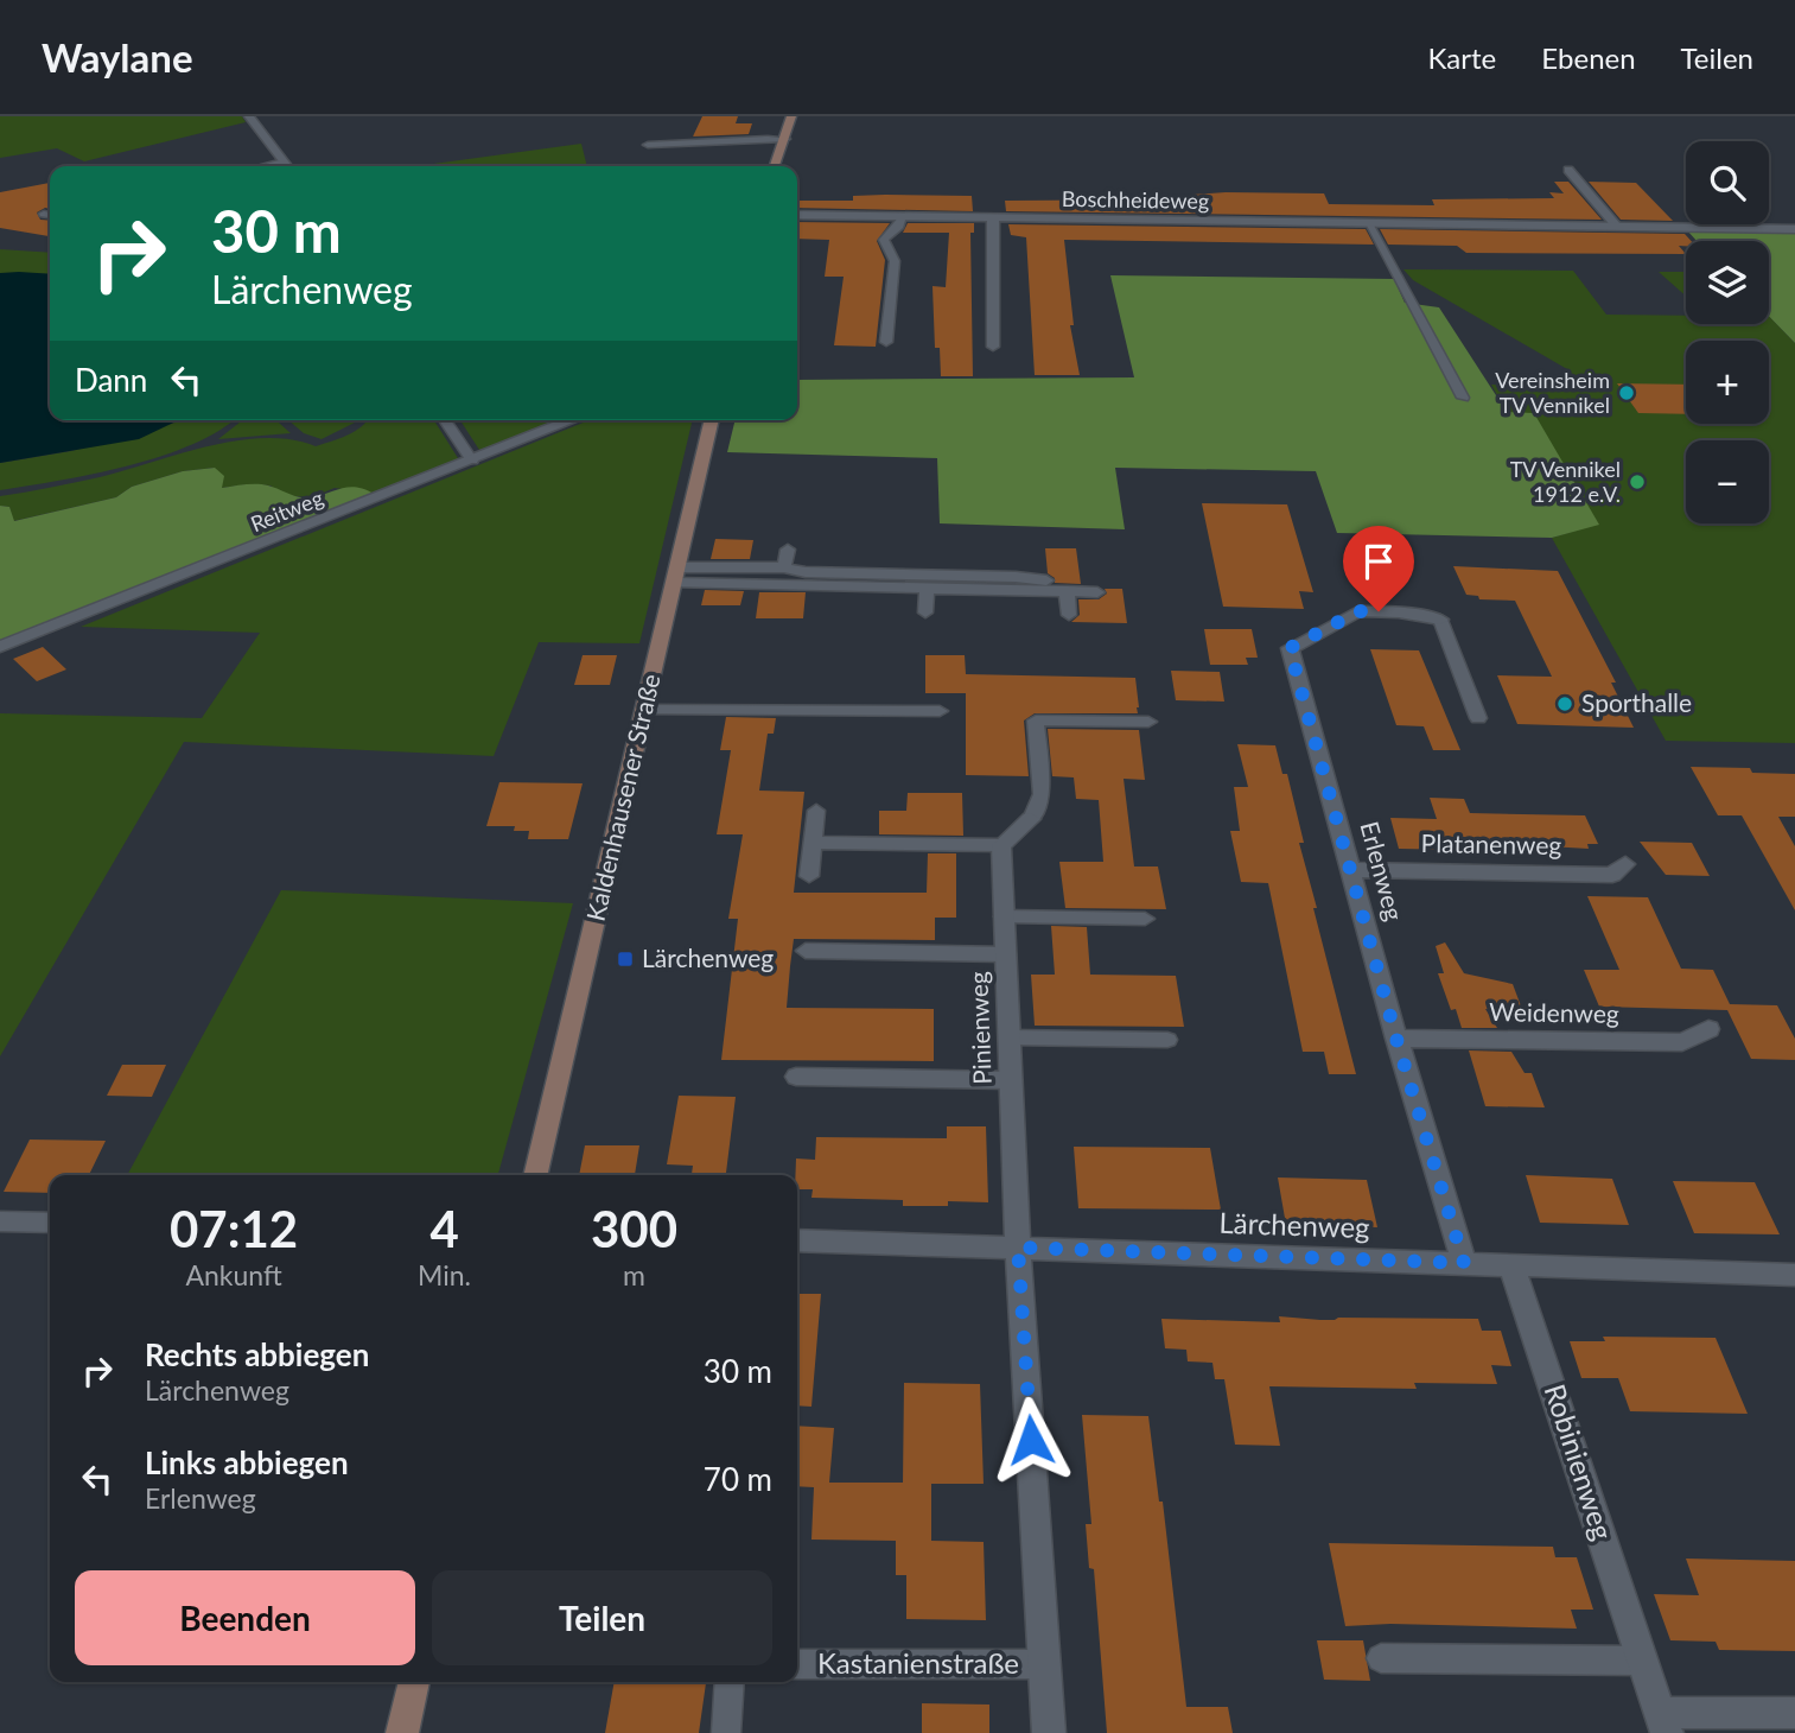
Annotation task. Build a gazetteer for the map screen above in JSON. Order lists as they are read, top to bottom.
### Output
{
  "streets": {
    "main road": ["Kaldenhausener Straße"],
    "street": [
      "Boschheideweg",
      "Reitweg",
      "Platanenweg",
      "Erlenweg",
      "Weidenweg",
      "Pinienweg",
      "Lärchenweg",
      "Robinienweg",
      "Kastanienstraße"
    ]
  },
  "crossings": [
    ["Platanenweg", "Erlenweg"],
    ["Erlenweg", "Weidenweg"],
    ["Erlenweg", "Lärchenweg"],
    ["Pinienweg", "Lärchenweg"],
    ["Pinienweg", "Kastanienstraße"],
    ["Lärchenweg", "Robinienweg"],
    ["Lärchenweg", "Kastanienstraße"]
  ],
  "places": {
    "other": ["Vereinsheim TV Vennikel", "TV Vennikel 1912 e.V.", "Sporthalle"],
    "transit": ["Lärchenweg"]
  },
  "page": {
    "header": "Waylane",
    "nav": ["Karte", "Ebenen", "Teilen"],
    "map_buttons": ["+", "−"],
    "turn": ["30 m", "Lärchenweg"],
    "then": "Dann",
    "eta": [
      "07:12",
      "Ankunft",
      "4",
      "Min.",
      "300",
      "m"
    ],
    "list": [
      {
        "name": "Rechts abbiegen",
        "note": "Lärchenweg",
        "value": "30 m"
      },
      {
        "name": "Links abbiegen",
        "note": "Erlenweg",
        "value": "70 m"
      }
    ],
    "buttons": ["Beenden", "Teilen"]
  }
}
